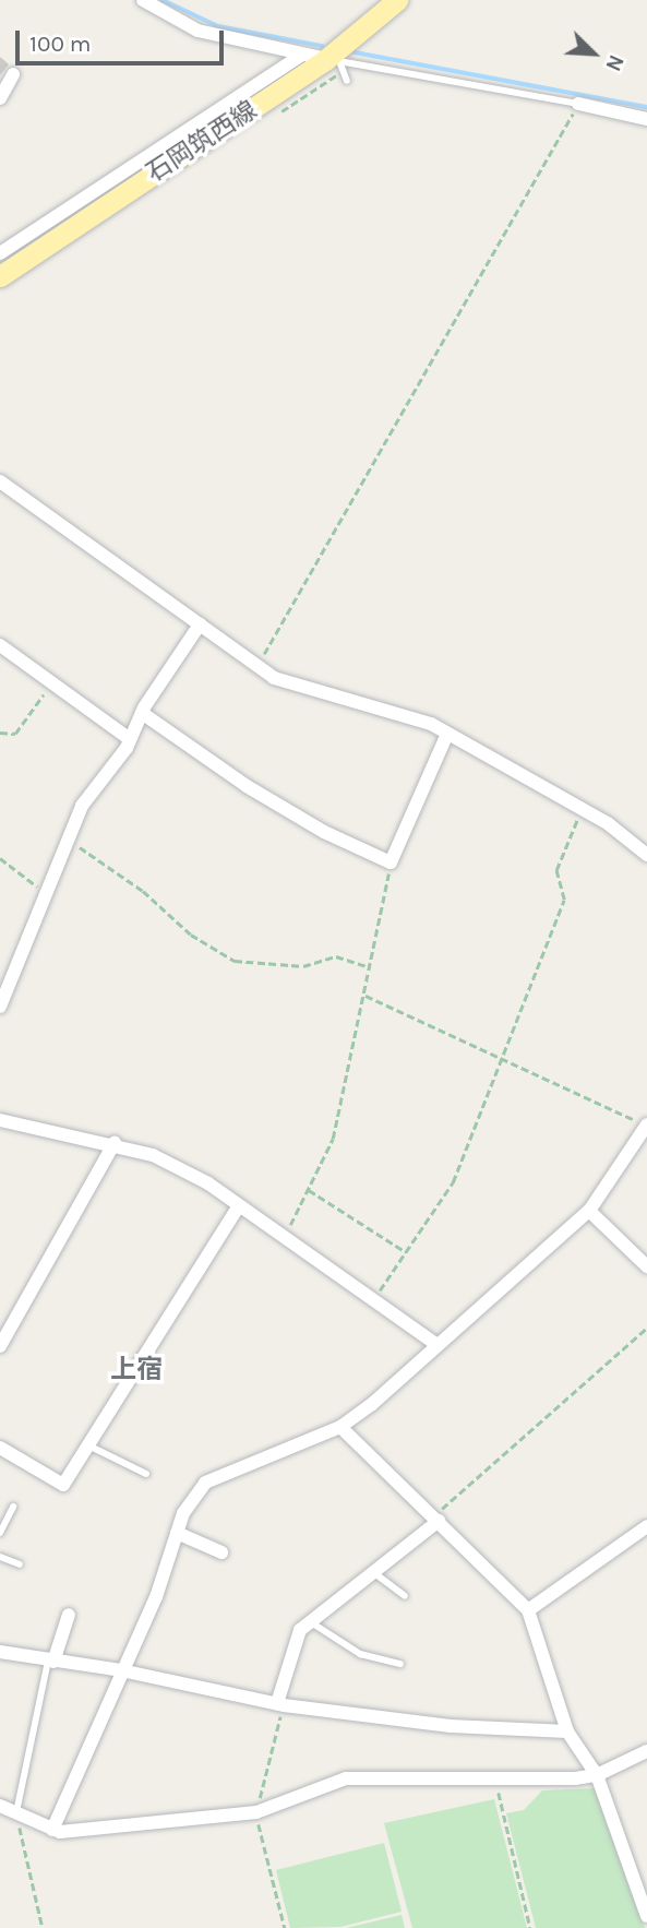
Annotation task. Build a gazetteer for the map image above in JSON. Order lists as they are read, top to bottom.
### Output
{
  "streets": {
    "main road": ["石岡筑西線"]
  },
  "districts": ["上宿"],
  "scale_bar": "100 m",
  "north": "bottom right"
}
